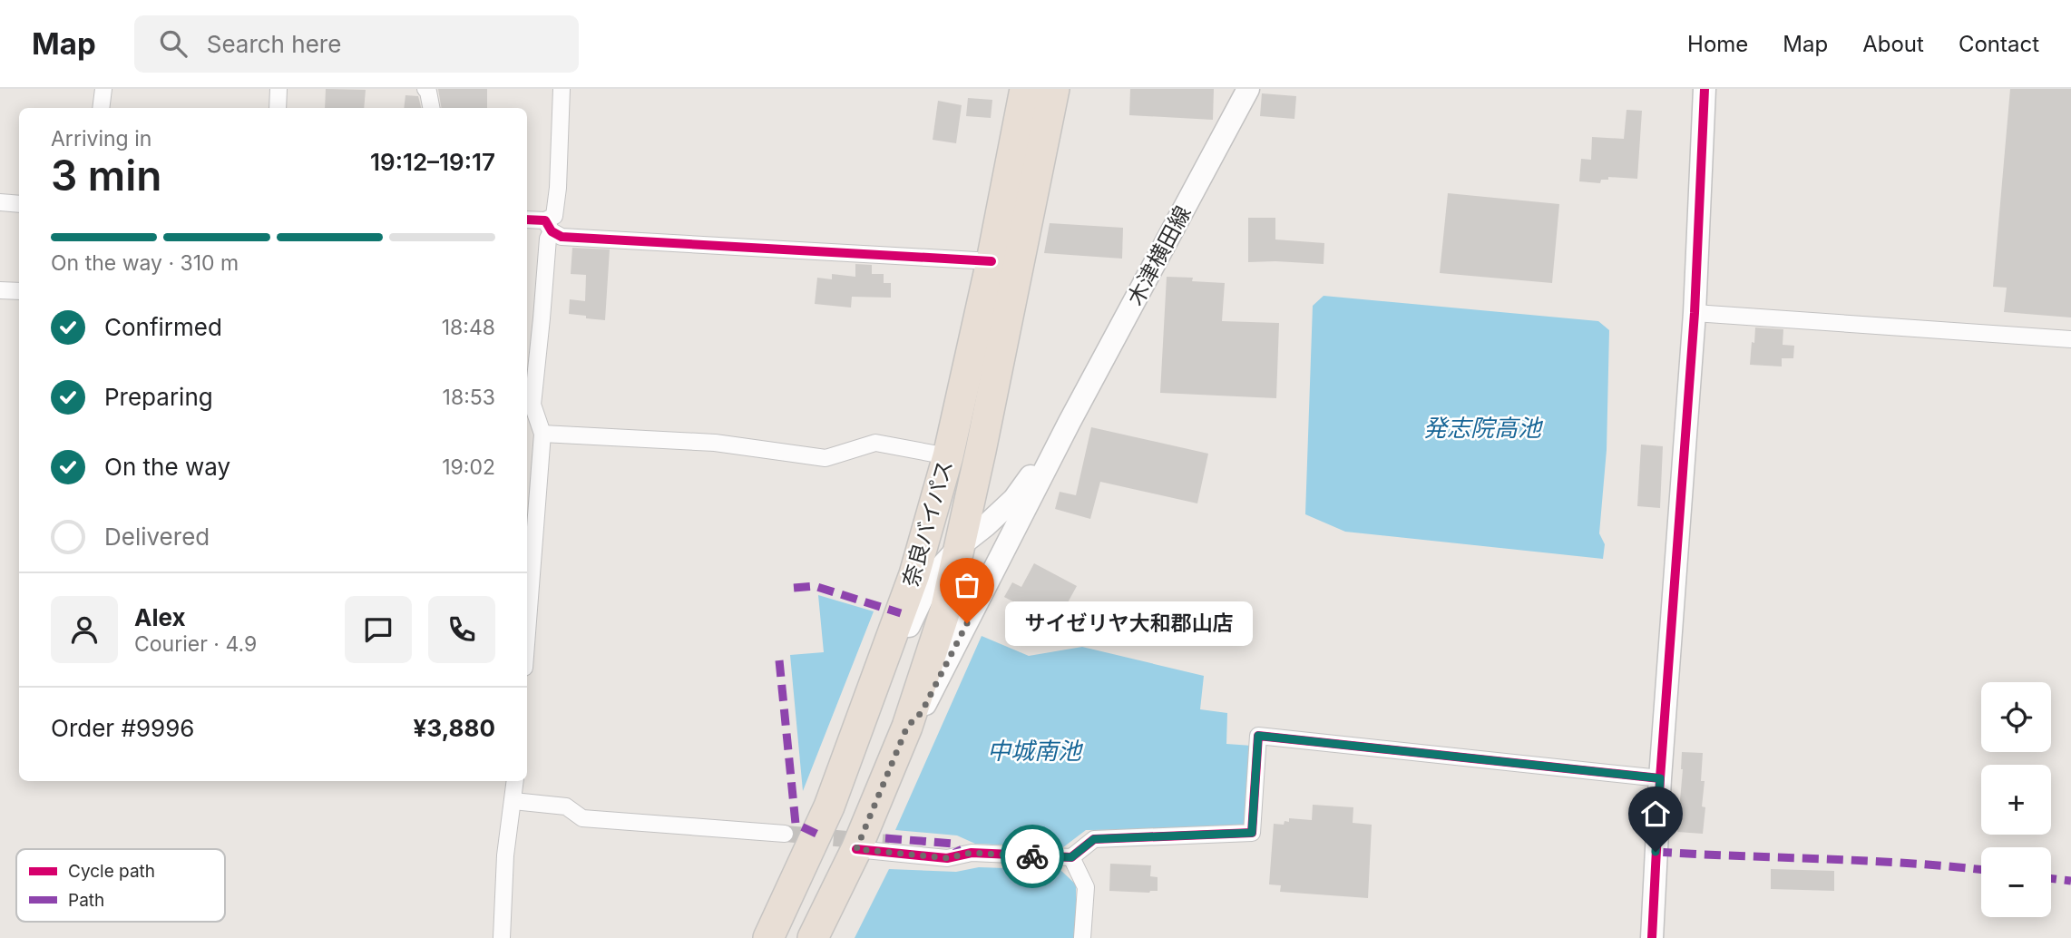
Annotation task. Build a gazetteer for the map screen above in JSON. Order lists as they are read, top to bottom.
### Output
{
  "streets": {
    "highway": ["奈良バイパス"],
    "main road": ["木津横田線"]
  },
  "crossings": [
    ["木津横田線", "奈良バイパス"]
  ],
  "water": ["発志院高池", "中城南池"],
  "places": ["サイゼリヤ大和郡山店"],
  "legend": ["Cycle path", "Path"],
  "page": {
    "header": "Map",
    "search": "Search here",
    "nav": [
      "Home",
      "Map",
      "About",
      "Contact"
    ],
    "heading": ["3 min", "Arriving in", "19:12–19:17"],
    "panel": [
      "Alex",
      "Courier · 4.9",
      "Order #9996",
      "¥3,880"
    ],
    "bar": "On the way · 310 m",
    "list": [
      ["Confirmed", "18:48"],
      ["Preparing", "18:53"],
      ["On the way", "19:02"],
      "Delivered"
    ],
    "bubble": "サイゼリヤ大和郡山店",
    "map_buttons": ["+", "−"]
  }
}
